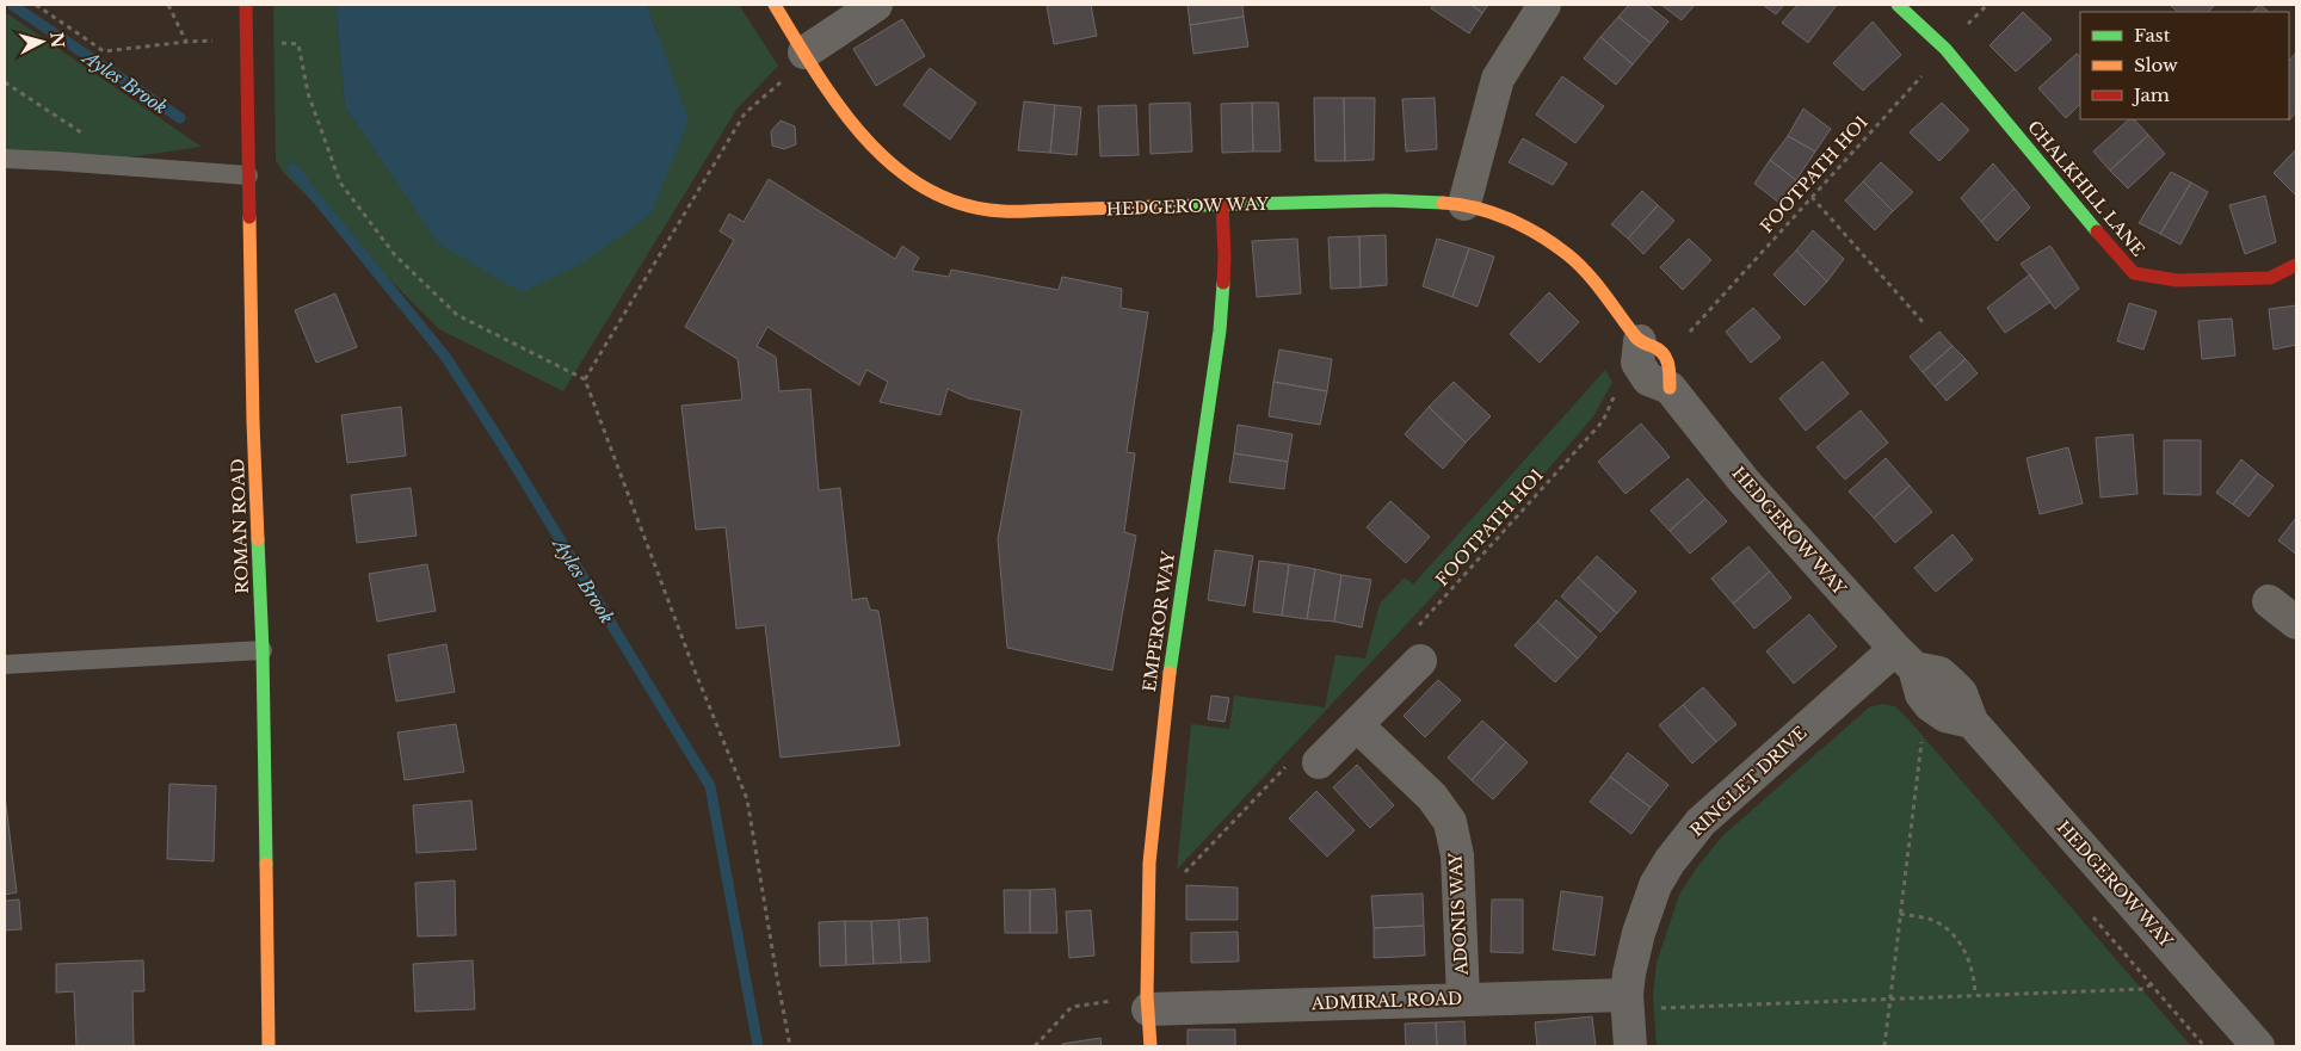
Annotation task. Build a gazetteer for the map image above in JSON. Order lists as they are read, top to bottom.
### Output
{
  "streets": {
    "street": [
      "CHALKHILL LANE",
      "HEDGEROW WAY",
      "ROMAN ROAD",
      "EMPEROR WAY",
      "RINGLET DRIVE",
      "ADONIS WAY",
      "ADMIRAL ROAD"
    ],
    "path": ["FOOTPATH HO1"]
  },
  "crossings": [
    ["FOOTPATH HO1", "CHALKHILL LANE"],
    ["FOOTPATH HO1", "HEDGEROW WAY"],
    ["HEDGEROW WAY", "EMPEROR WAY"],
    ["HEDGEROW WAY", "RINGLET DRIVE"],
    ["EMPEROR WAY", "ADMIRAL ROAD"],
    ["RINGLET DRIVE", "ADMIRAL ROAD"],
    ["ADONIS WAY", "ADMIRAL ROAD"]
  ],
  "water": ["Ayles Brook"],
  "legend": ["Fast", "Slow", "Jam"],
  "north": "right"
}
